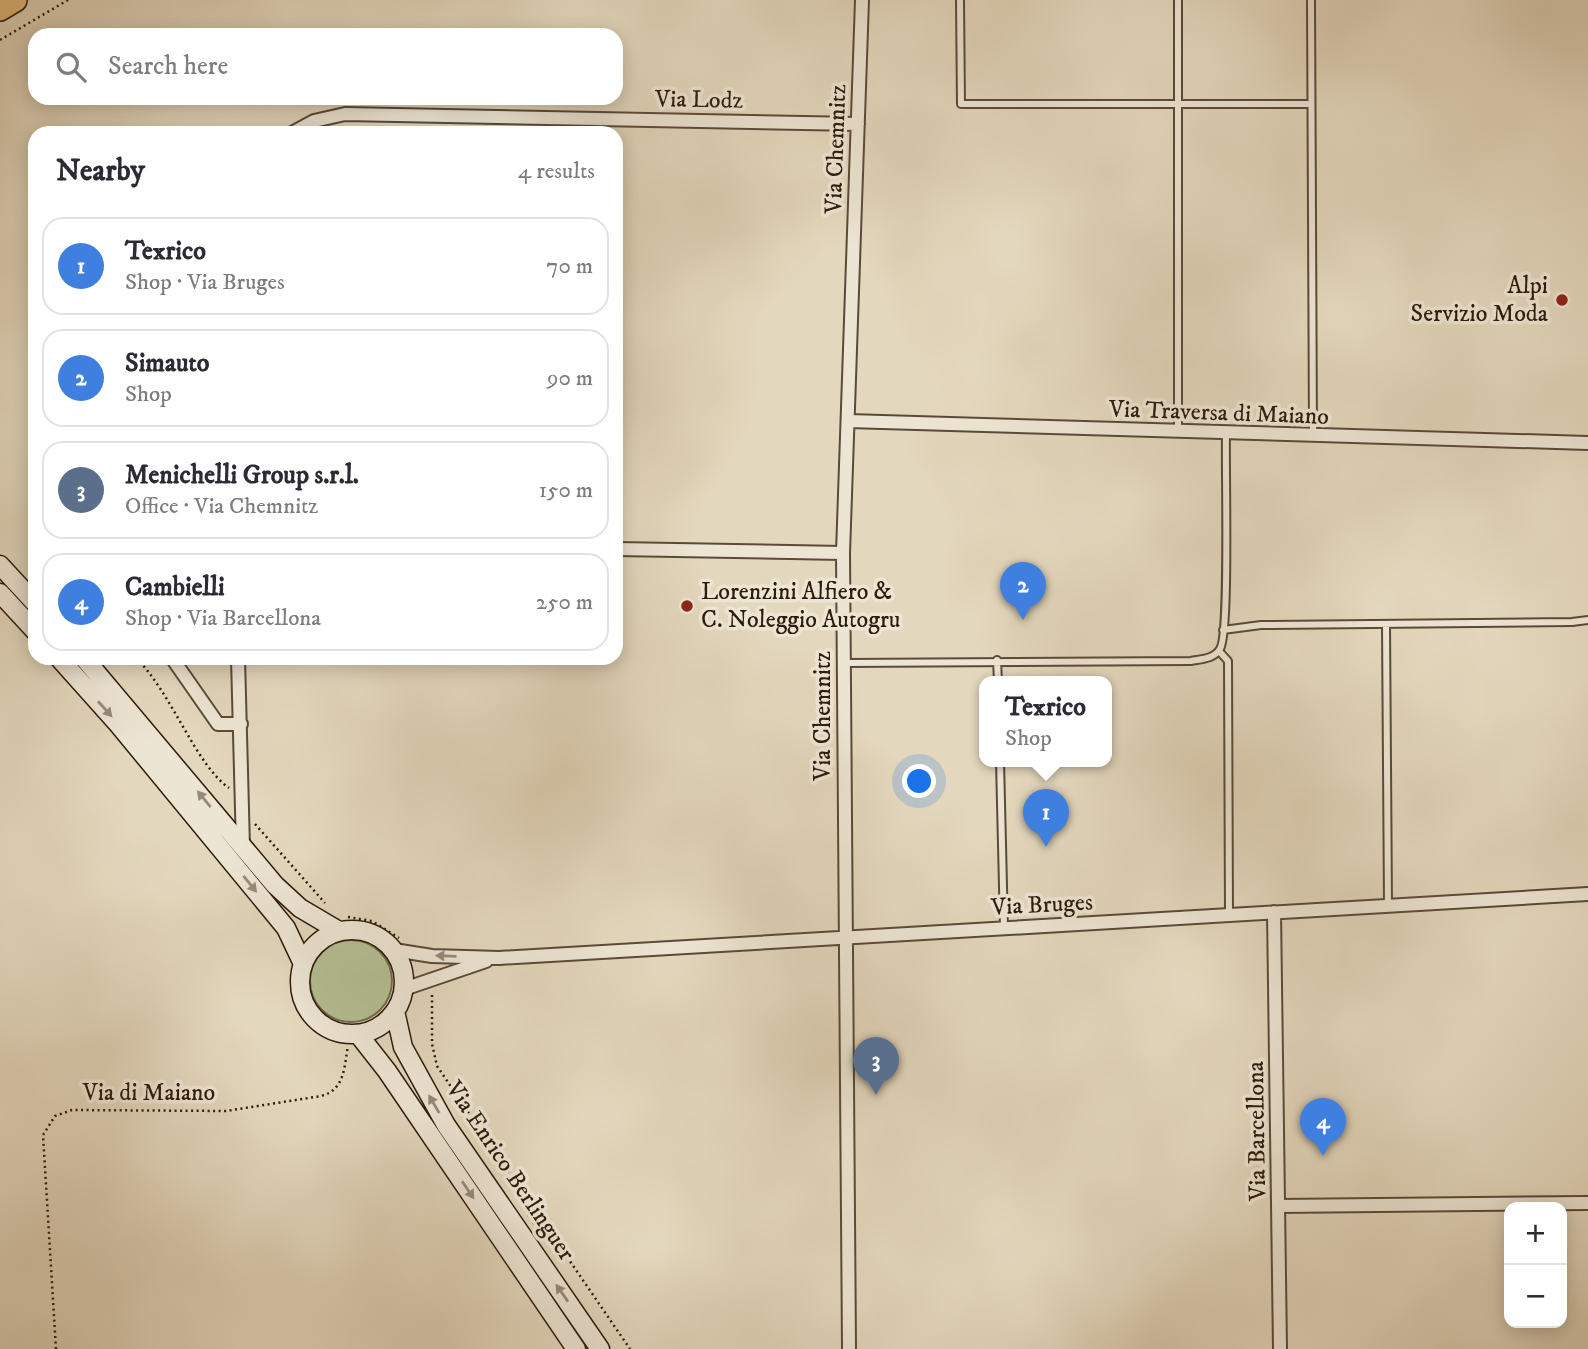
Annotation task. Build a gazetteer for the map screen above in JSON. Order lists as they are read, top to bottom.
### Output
{
  "streets": {
    "main road": ["Via Enrico Berlinguer"],
    "street": [
      "Via Lodz",
      "Via Chemnitz",
      "Via Traversa di Maiano",
      "Via Bruges",
      "Via Barcellona"
    ],
    "path": ["Via di Maiano"]
  },
  "crossings": [
    ["Via Lodz", "Via Chemnitz"],
    ["Via Chemnitz", "Via Traversa di Maiano"],
    ["Via Chemnitz", "Via Bruges"],
    ["Via Bruges", "Via di Maiano"],
    ["Via Bruges", "Via Barcellona"],
    ["Via Bruges", "Via Enrico Berlinguer"],
    ["Via di Maiano", "Via Enrico Berlinguer"]
  ],
  "places": ["Alpi Servizio Moda", "Lorenzini Alfiero & C. Noleggio Autogru"],
  "page": {
    "search": "Search here",
    "heading": ["Nearby", "4 results"],
    "list": [
      {
        "mark": "1",
        "name": "Texrico",
        "note": "Shop · Via Bruges",
        "value": "70 m"
      },
      {
        "mark": "2",
        "name": "Simauto",
        "note": "Shop",
        "value": "90 m"
      },
      {
        "mark": "3",
        "name": "Menichelli Group s.r.l.",
        "note": "Office · Via Chemnitz",
        "value": "150 m"
      },
      {
        "mark": "4",
        "name": "Cambielli",
        "note": "Shop · Via Barcellona",
        "value": "250 m"
      }
    ],
    "pins": [
      "2",
      "1",
      "3",
      "4"
    ],
    "popup": ["Texrico", "Shop"],
    "map_buttons": ["+", "−"]
  }
}
